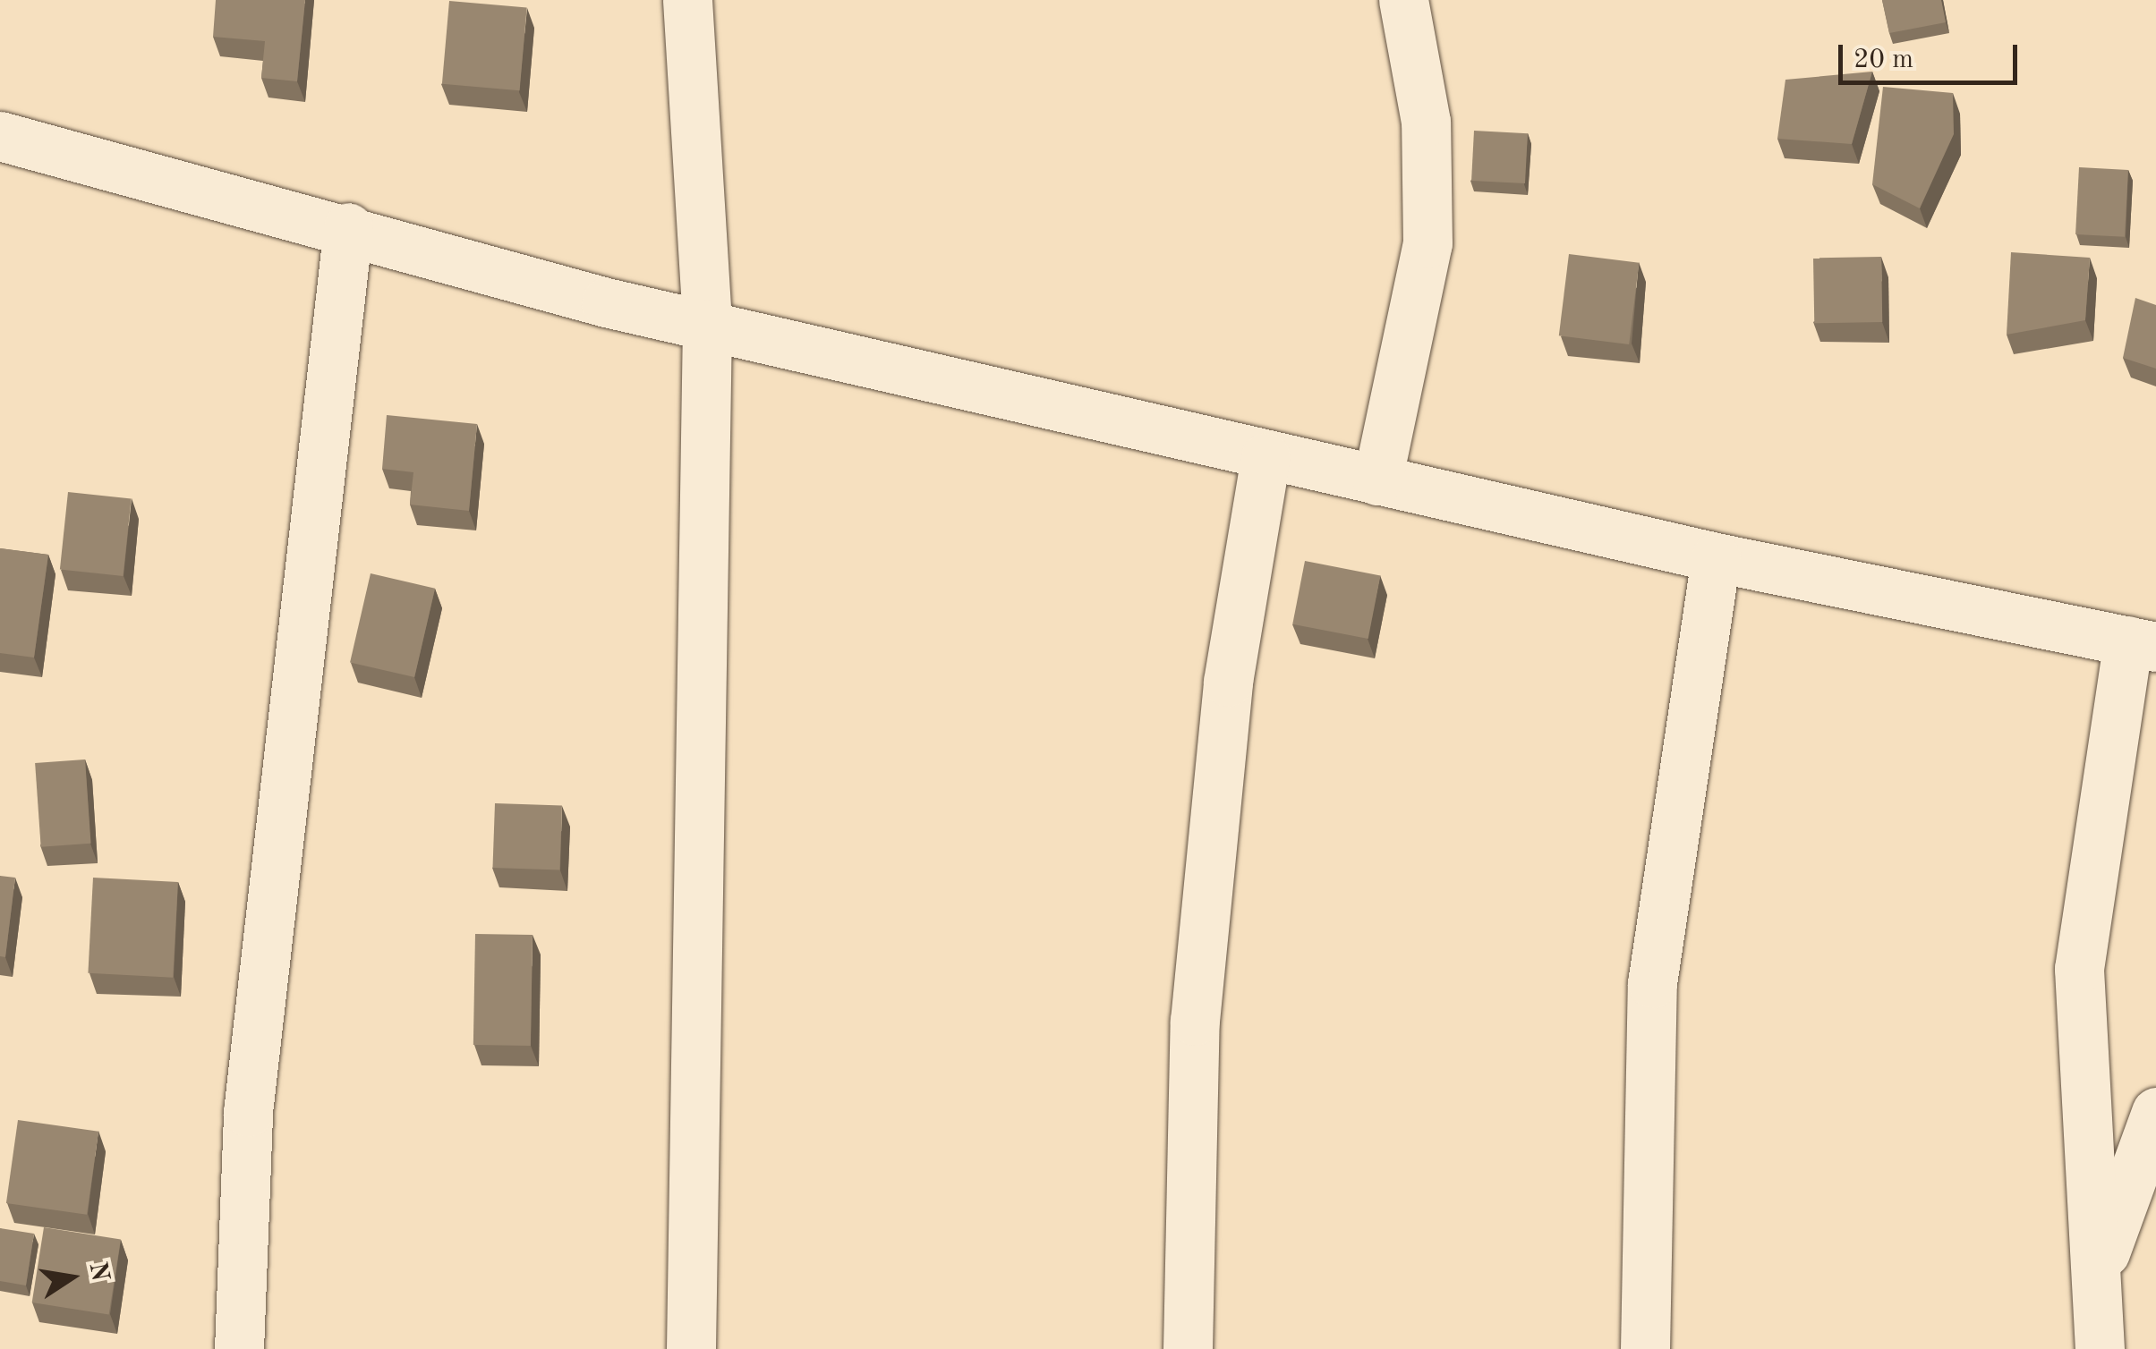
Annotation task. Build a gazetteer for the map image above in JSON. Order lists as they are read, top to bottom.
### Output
{
  "scale_bar": "20 m",
  "north": "right"
}
